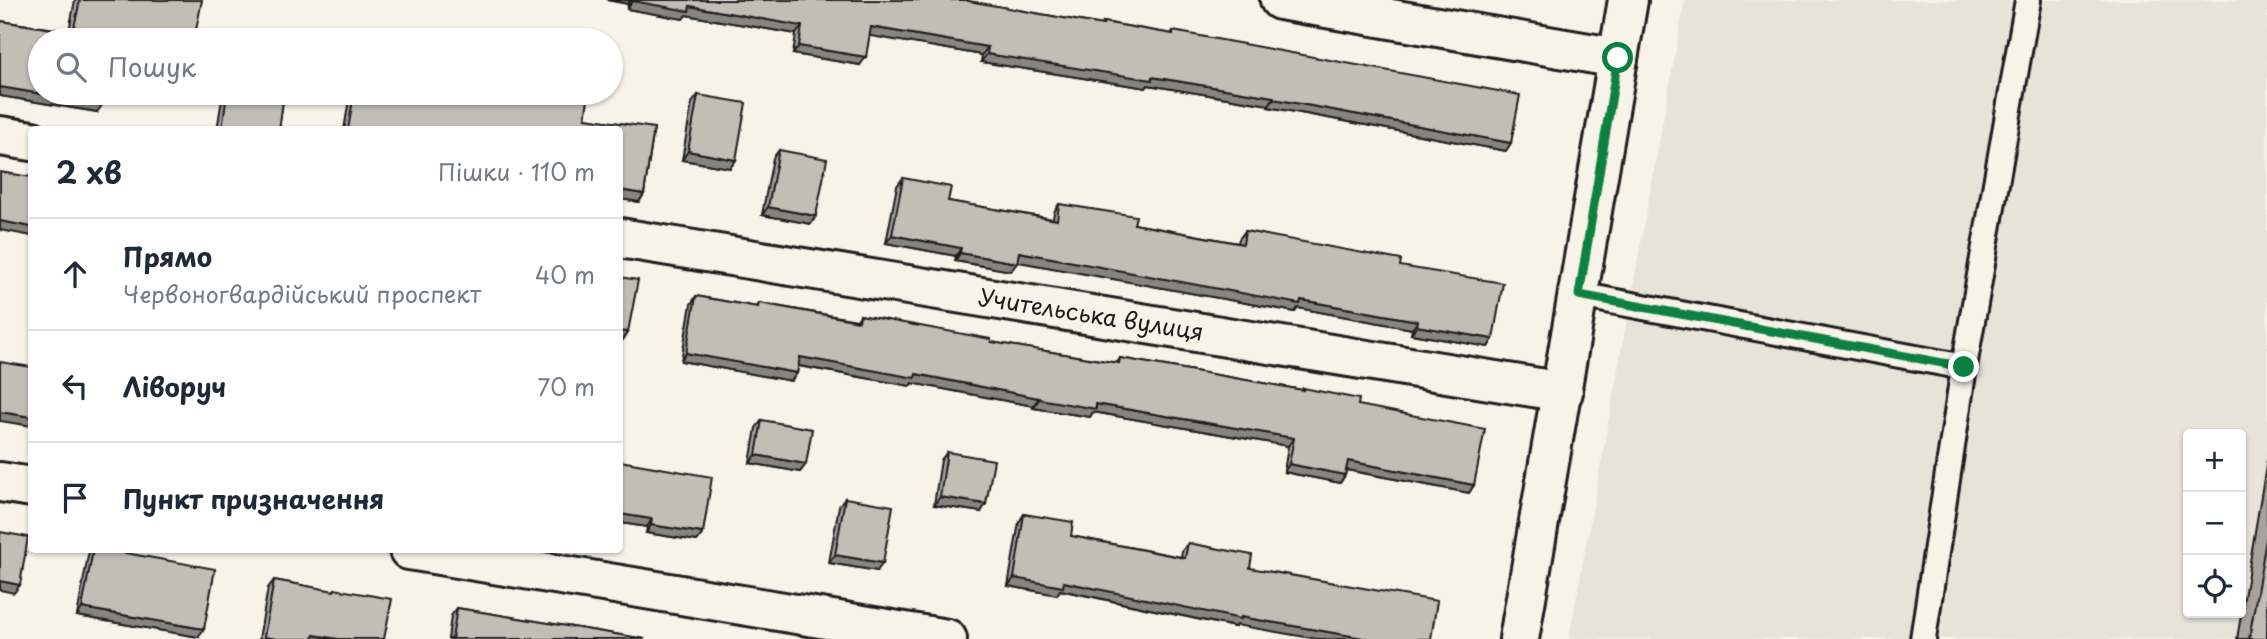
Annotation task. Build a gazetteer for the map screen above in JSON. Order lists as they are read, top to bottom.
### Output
{
  "streets": {
    "street": ["Учительська вулиця"]
  },
  "page": {
    "search": "Пошук",
    "heading": ["2 хв", "Пішки · 110 m"],
    "list": [
      ["Прямо", "Червоногвардійський проспект", "40 m"],
      ["Ліворуч", "70 m"],
      "Пункт призначення"
    ],
    "map_buttons": ["+", "−"]
  }
}
